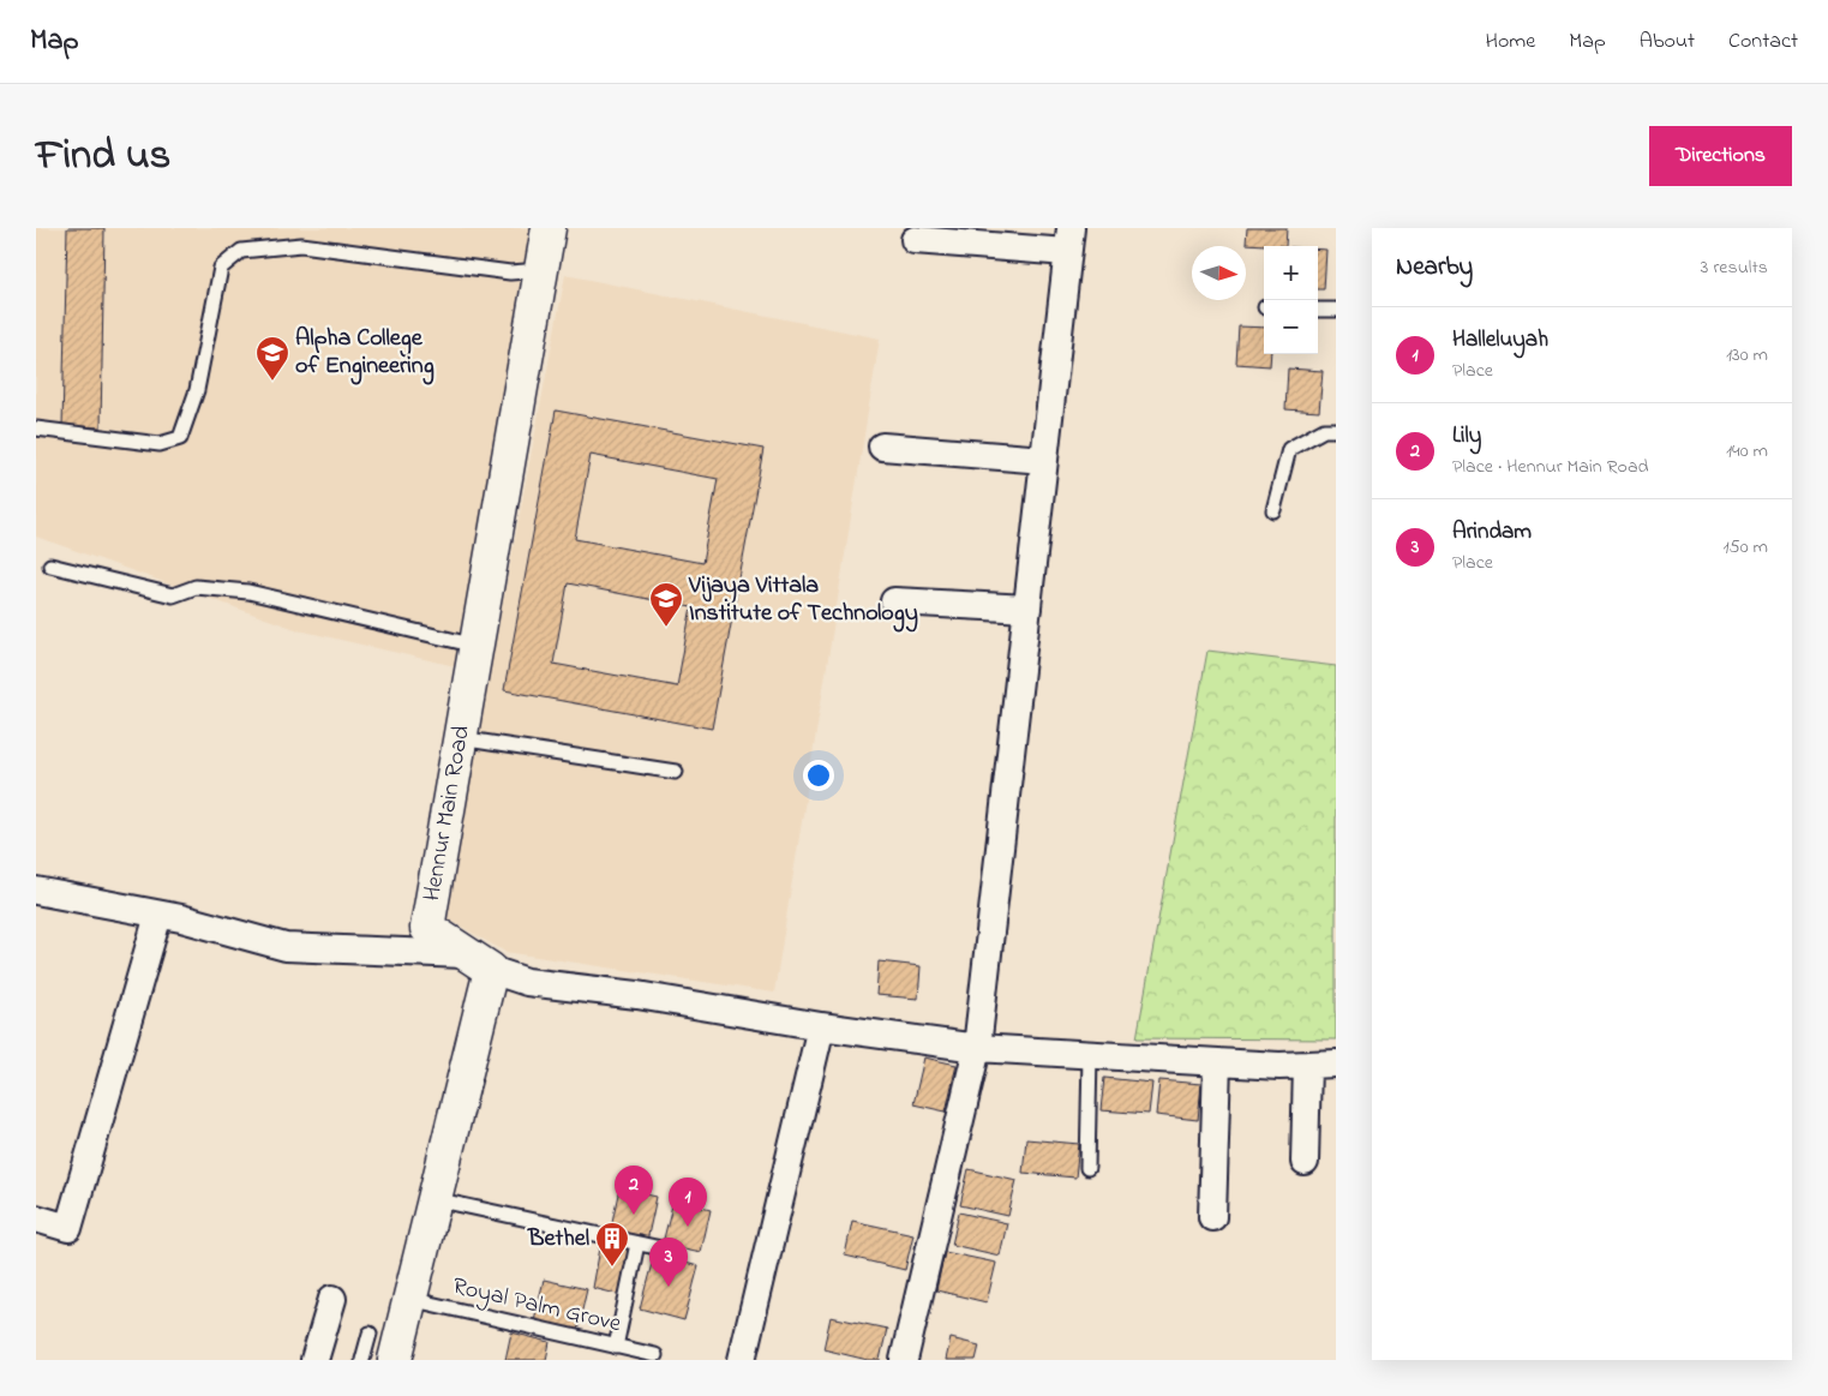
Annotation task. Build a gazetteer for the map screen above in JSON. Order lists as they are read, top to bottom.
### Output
{
  "streets": {
    "main road": ["Hennur Main Road"],
    "lane": ["Royal Palm Grove"]
  },
  "places": {
    "school or university": ["Alpha College of Engineering", "Vijaya Vittala Institute of Technology"],
    "building": ["Bethel"]
  },
  "north": "right",
  "page": {
    "header": "Map",
    "nav": [
      "Home",
      "Map",
      "About",
      "Contact"
    ],
    "title": "Find us",
    "buttons": "Directions",
    "heading": ["Nearby", "3 results"],
    "map_buttons": ["+", "−"],
    "list": [
      {
        "mark": "1",
        "name": "Halleluyah",
        "note": "Place",
        "value": "130 m"
      },
      {
        "mark": "2",
        "name": "Lily",
        "note": "Place · Hennur Main Road",
        "value": "140 m"
      },
      {
        "mark": "3",
        "name": "Arindam",
        "note": "Place",
        "value": "150 m"
      }
    ],
    "pins": ["2", "1", "3"]
  }
}
